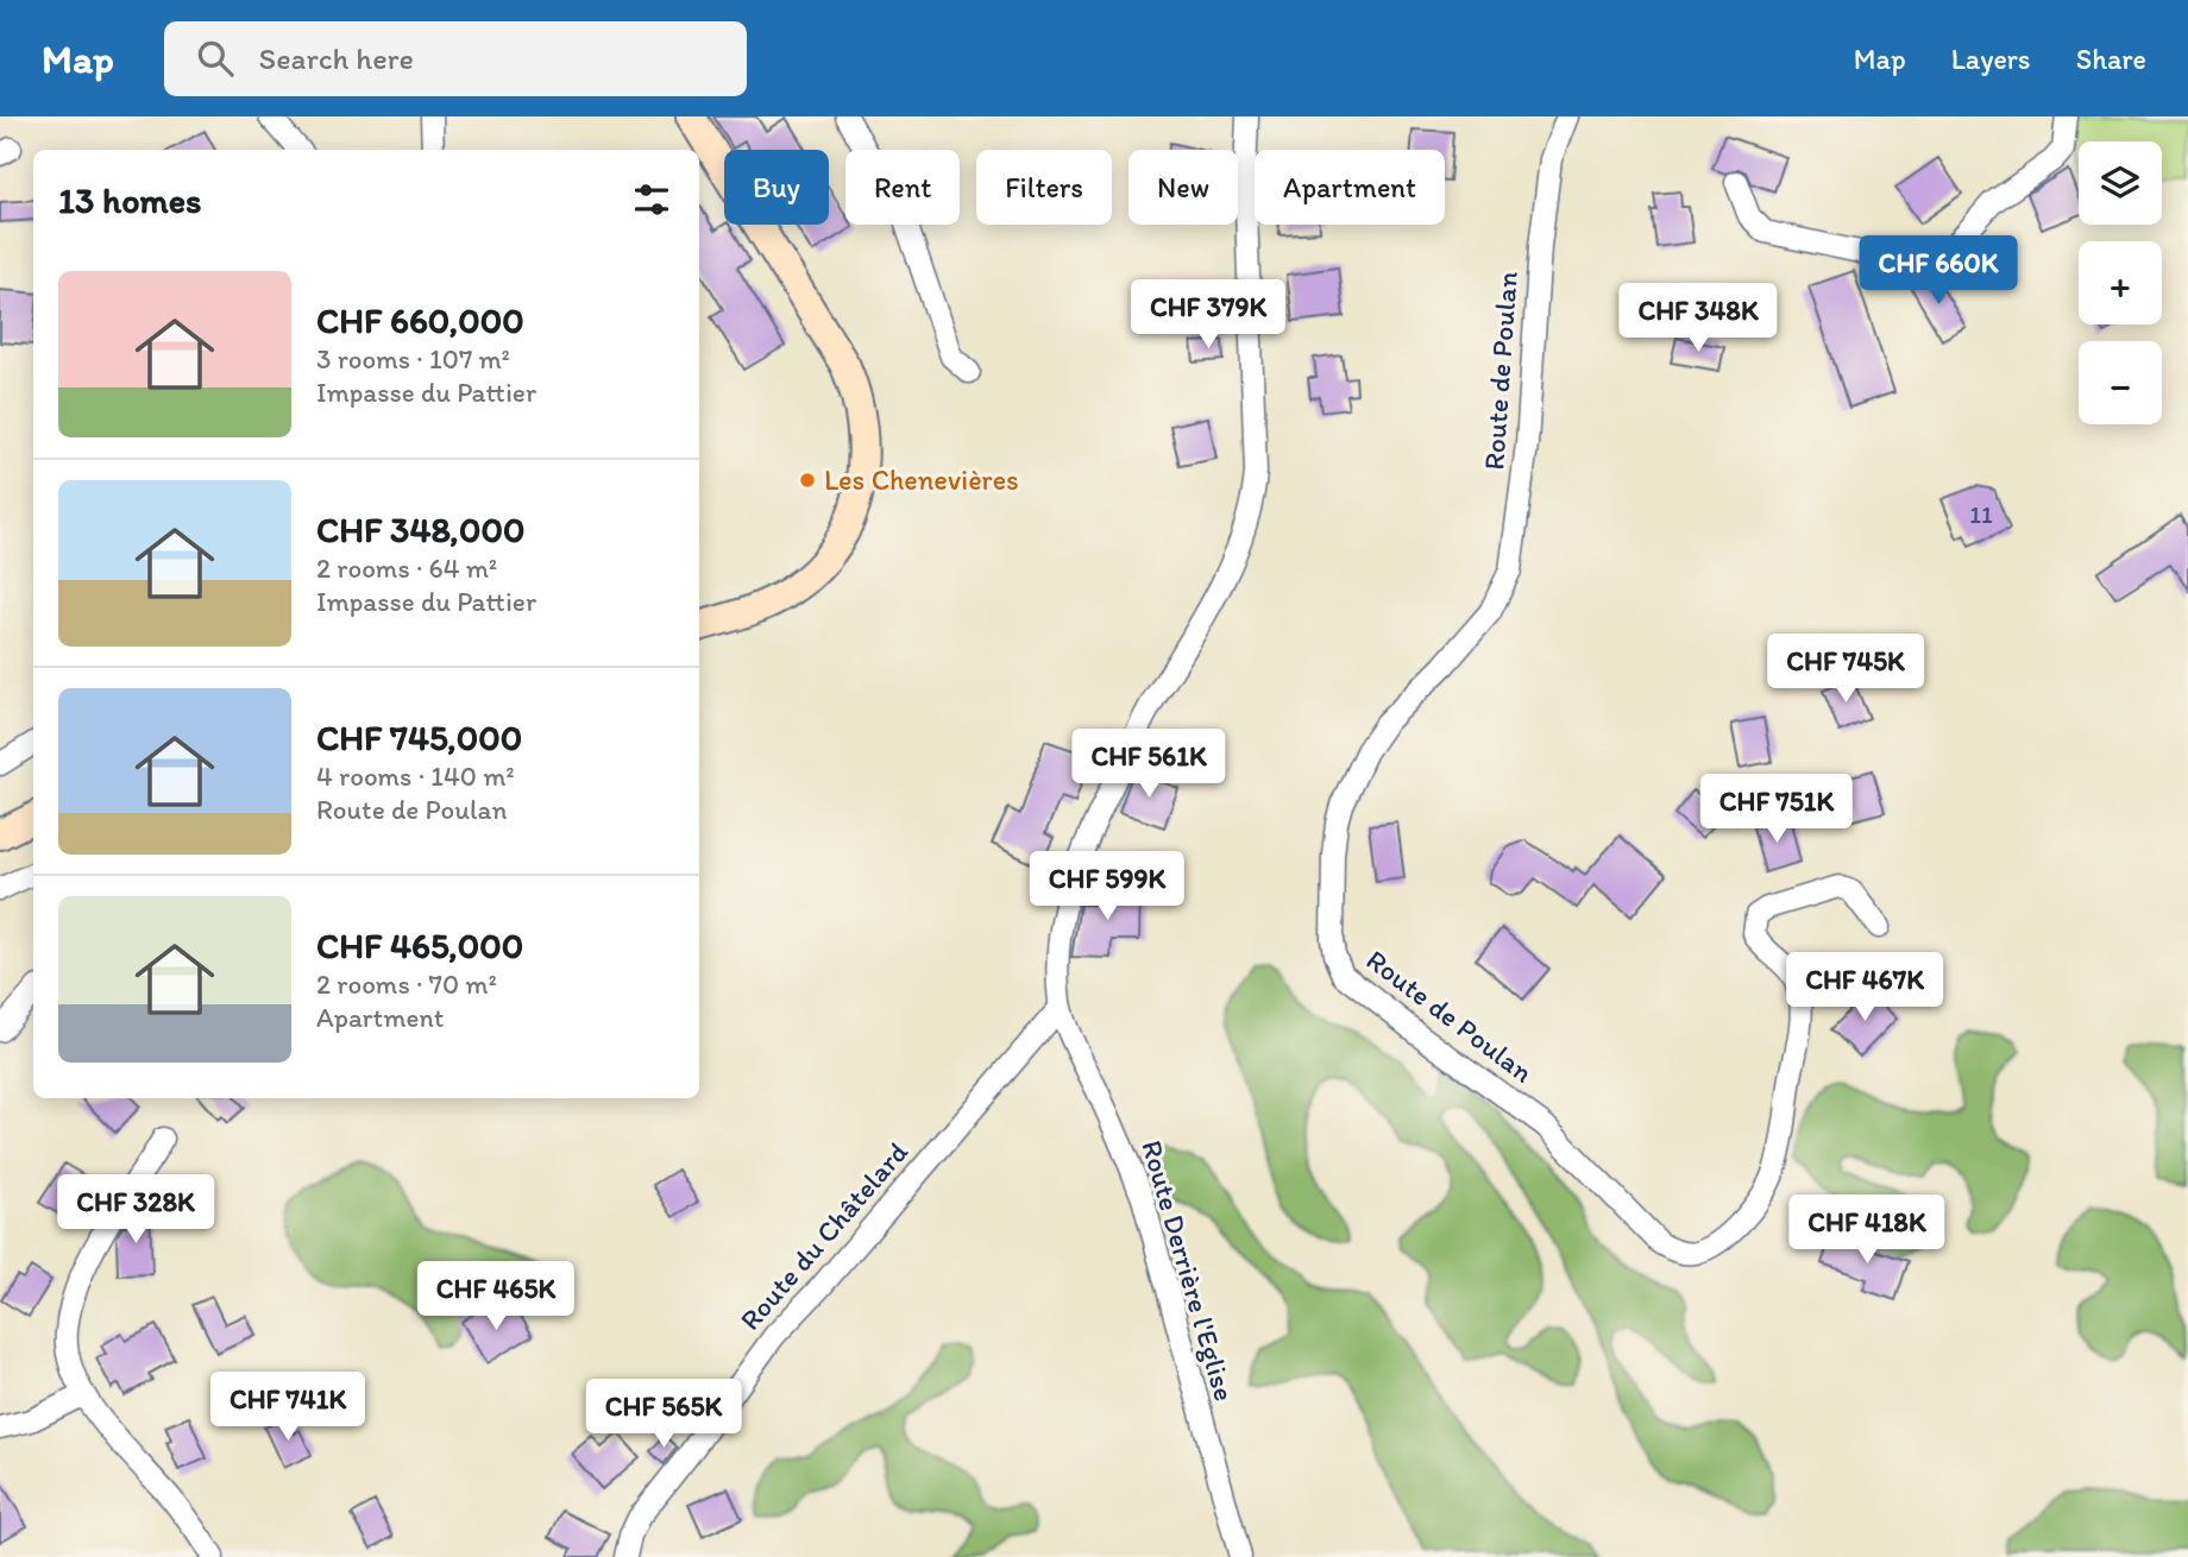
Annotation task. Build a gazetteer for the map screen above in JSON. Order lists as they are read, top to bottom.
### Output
{
  "streets": {
    "street": ["Route de Poulan", "Route du Châtelard", "Route Derrière l'Eglise"]
  },
  "crossings": [
    ["Route du Châtelard", "Route Derrière l'Eglise"]
  ],
  "places": ["Les Chenevières"],
  "house_numbers": ["11"],
  "page": {
    "header": "Map",
    "search": "Search here",
    "nav": ["Map", "Layers", "Share"],
    "map_buttons": ["+", "−"],
    "chip": [
      "Buy",
      "Rent",
      "Filters",
      "New",
      "Apartment"
    ],
    "heading": "13 homes",
    "price": [
      "CHF 660K",
      "CHF 379K",
      "CHF 348K",
      "CHF 745K",
      "CHF 561K",
      "CHF 751K",
      "CHF 599K",
      "CHF 467K",
      "CHF 328K",
      "CHF 418K",
      "CHF 465K",
      "CHF 741K",
      "CHF 565K"
    ],
    "list": [
      {
        "name": "CHF 660,000",
        "note": "3 rooms · 107 m² · Impasse du Pattier"
      },
      {
        "name": "CHF 348,000",
        "note": "2 rooms · 64 m² · Impasse du Pattier"
      },
      {
        "name": "CHF 745,000",
        "note": "4 rooms · 140 m² · Route de Poulan"
      },
      {
        "name": "CHF 465,000",
        "note": "2 rooms · 70 m² · Apartment"
      }
    ]
  }
}
